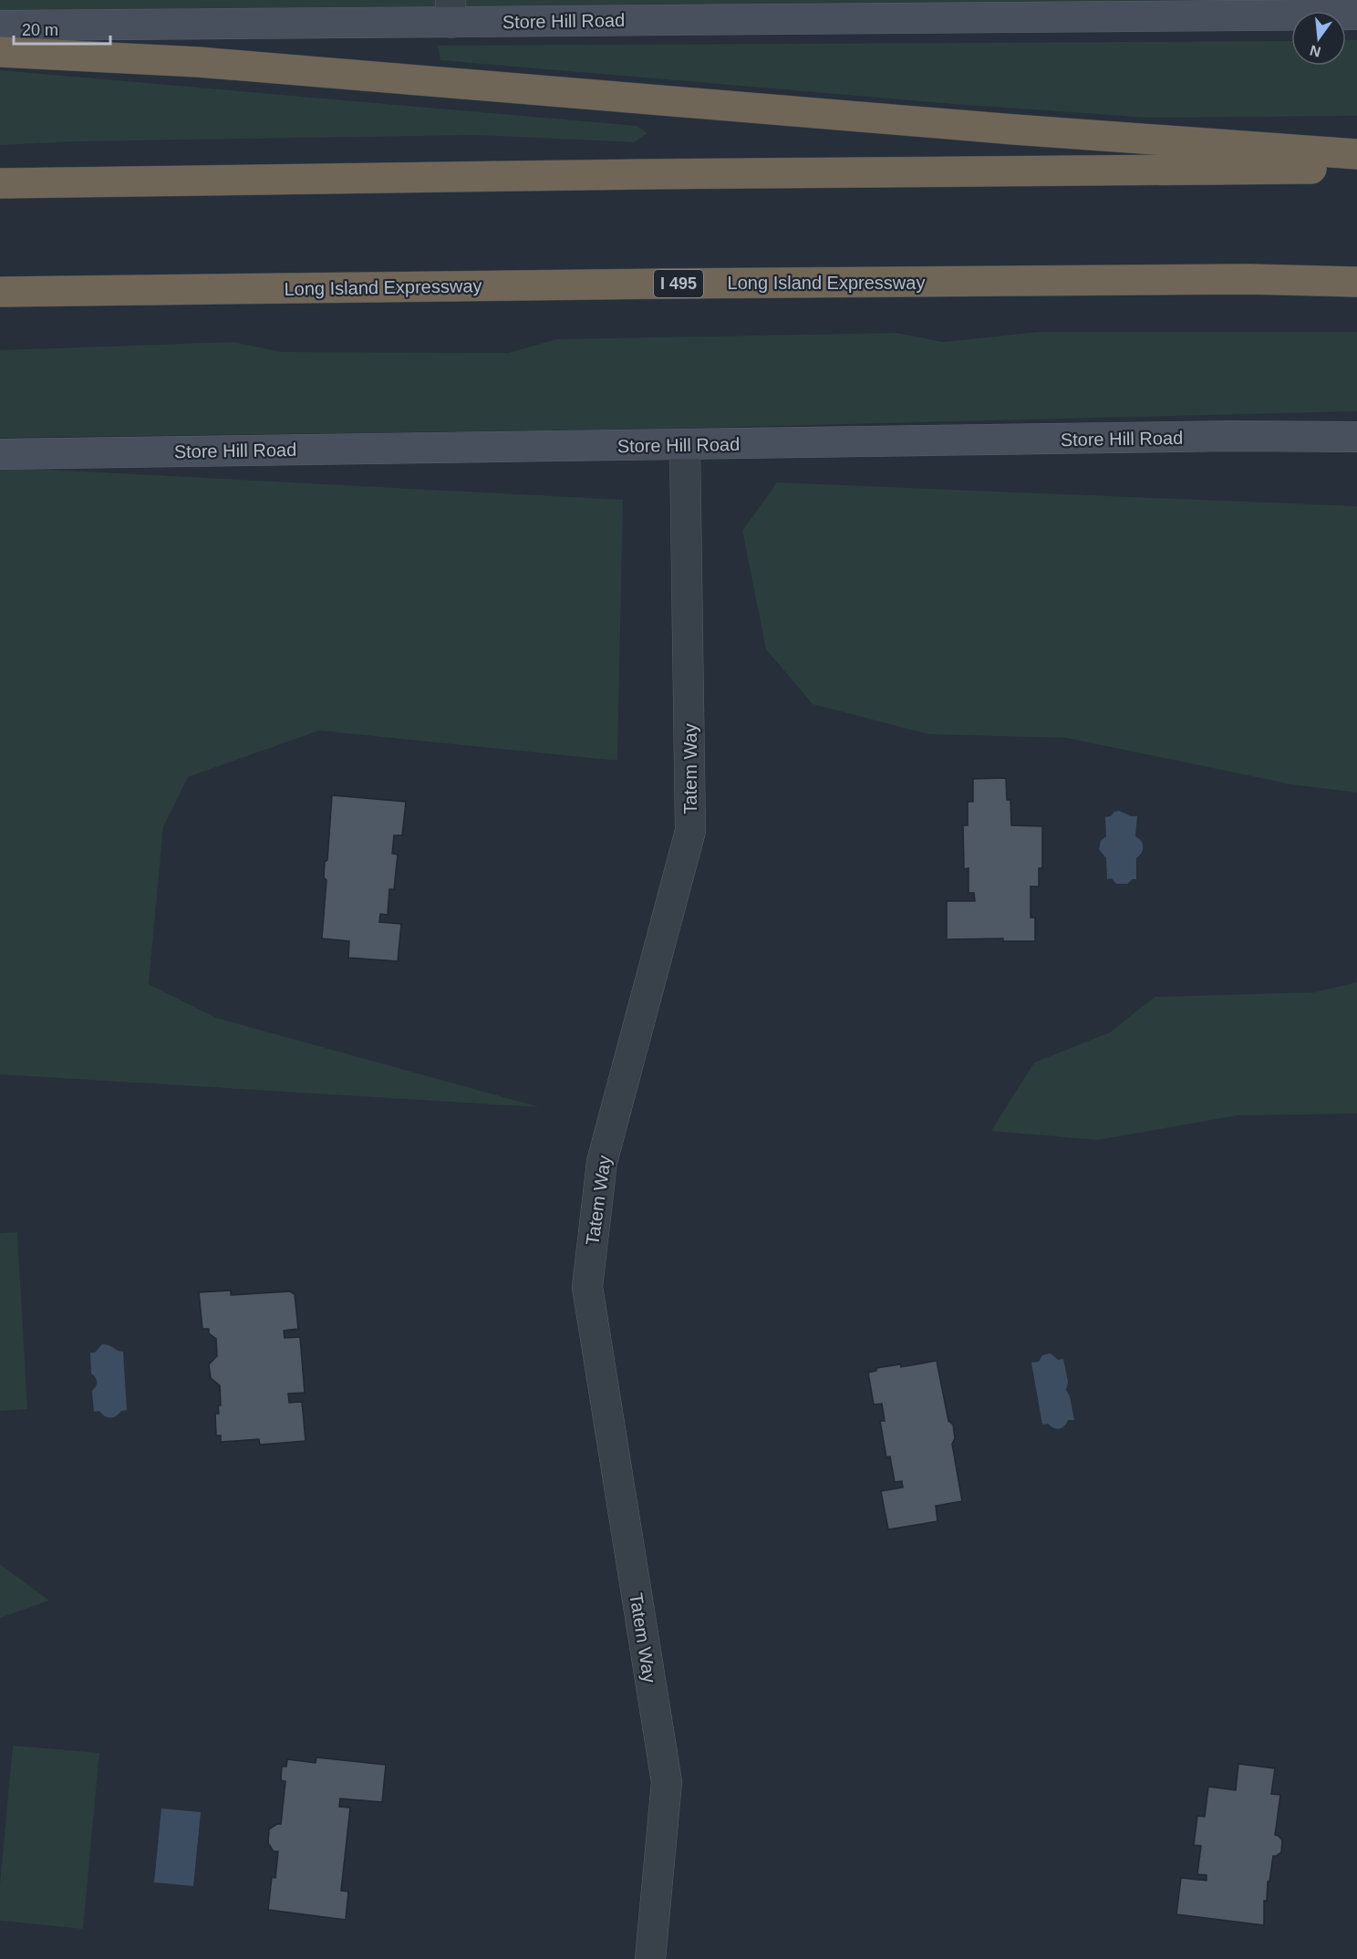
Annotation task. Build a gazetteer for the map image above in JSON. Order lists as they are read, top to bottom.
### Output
{
  "streets": {
    "highway": ["Long Island Expressway", "I 495"],
    "main road": ["Store Hill Road"],
    "street": ["Tatem Way"]
  },
  "crossings": [
    ["Store Hill Road", "Tatem Way"]
  ],
  "scale_bar": "20 m",
  "north": "bottom"
}
